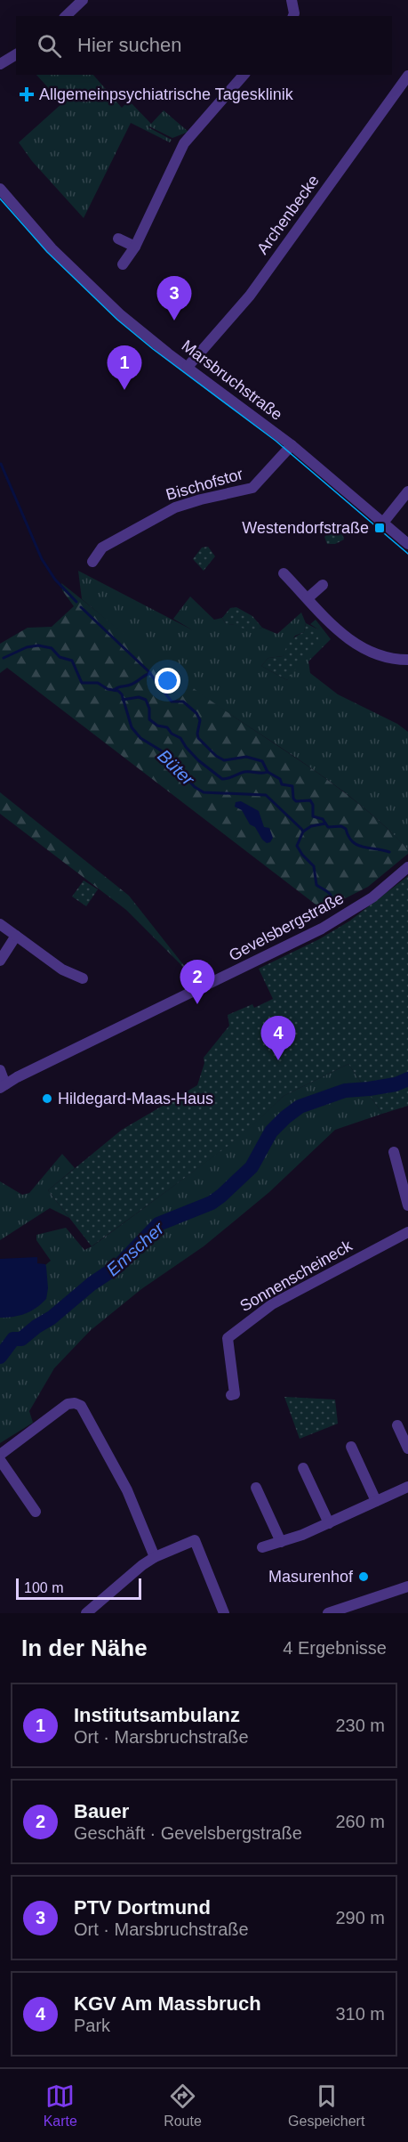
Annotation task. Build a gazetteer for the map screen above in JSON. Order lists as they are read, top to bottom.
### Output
{
  "streets": {
    "street": [
      "Archenbecke",
      "Marsbruchstraße",
      "Bischofstor",
      "Gevelsbergstraße",
      "Sonnenscheineck"
    ]
  },
  "crossings": [
    ["Archenbecke", "Marsbruchstraße"],
    ["Marsbruchstraße", "Bischofstor"]
  ],
  "water": ["Büter", "Emscher"],
  "places": {
    "health": ["Allgemeinpsychiatrische Tagesklinik"],
    "transit": ["Westendorfstraße"],
    "other": ["Hildegard-Maas-Haus", "Masurenhof"]
  },
  "scale_bar": "100 m",
  "page": {
    "search": "Hier suchen",
    "pins": [
      "3",
      "1",
      "2",
      "4"
    ],
    "scale": "100 m",
    "heading": ["In der Nähe", "4 Ergebnisse"],
    "list": [
      {
        "mark": "1",
        "name": "Institutsambulanz",
        "note": "Ort · Marsbruchstraße",
        "value": "230 m"
      },
      {
        "mark": "2",
        "name": "Bauer",
        "note": "Geschäft · Gevelsbergstraße",
        "value": "260 m"
      },
      {
        "mark": "3",
        "name": "PTV Dortmund",
        "note": "Ort · Marsbruchstraße",
        "value": "290 m"
      },
      {
        "mark": "4",
        "name": "KGV Am Massbruch",
        "note": "Park",
        "value": "310 m"
      }
    ],
    "nav": ["Karte", "Route", "Gespeichert"]
  }
}
